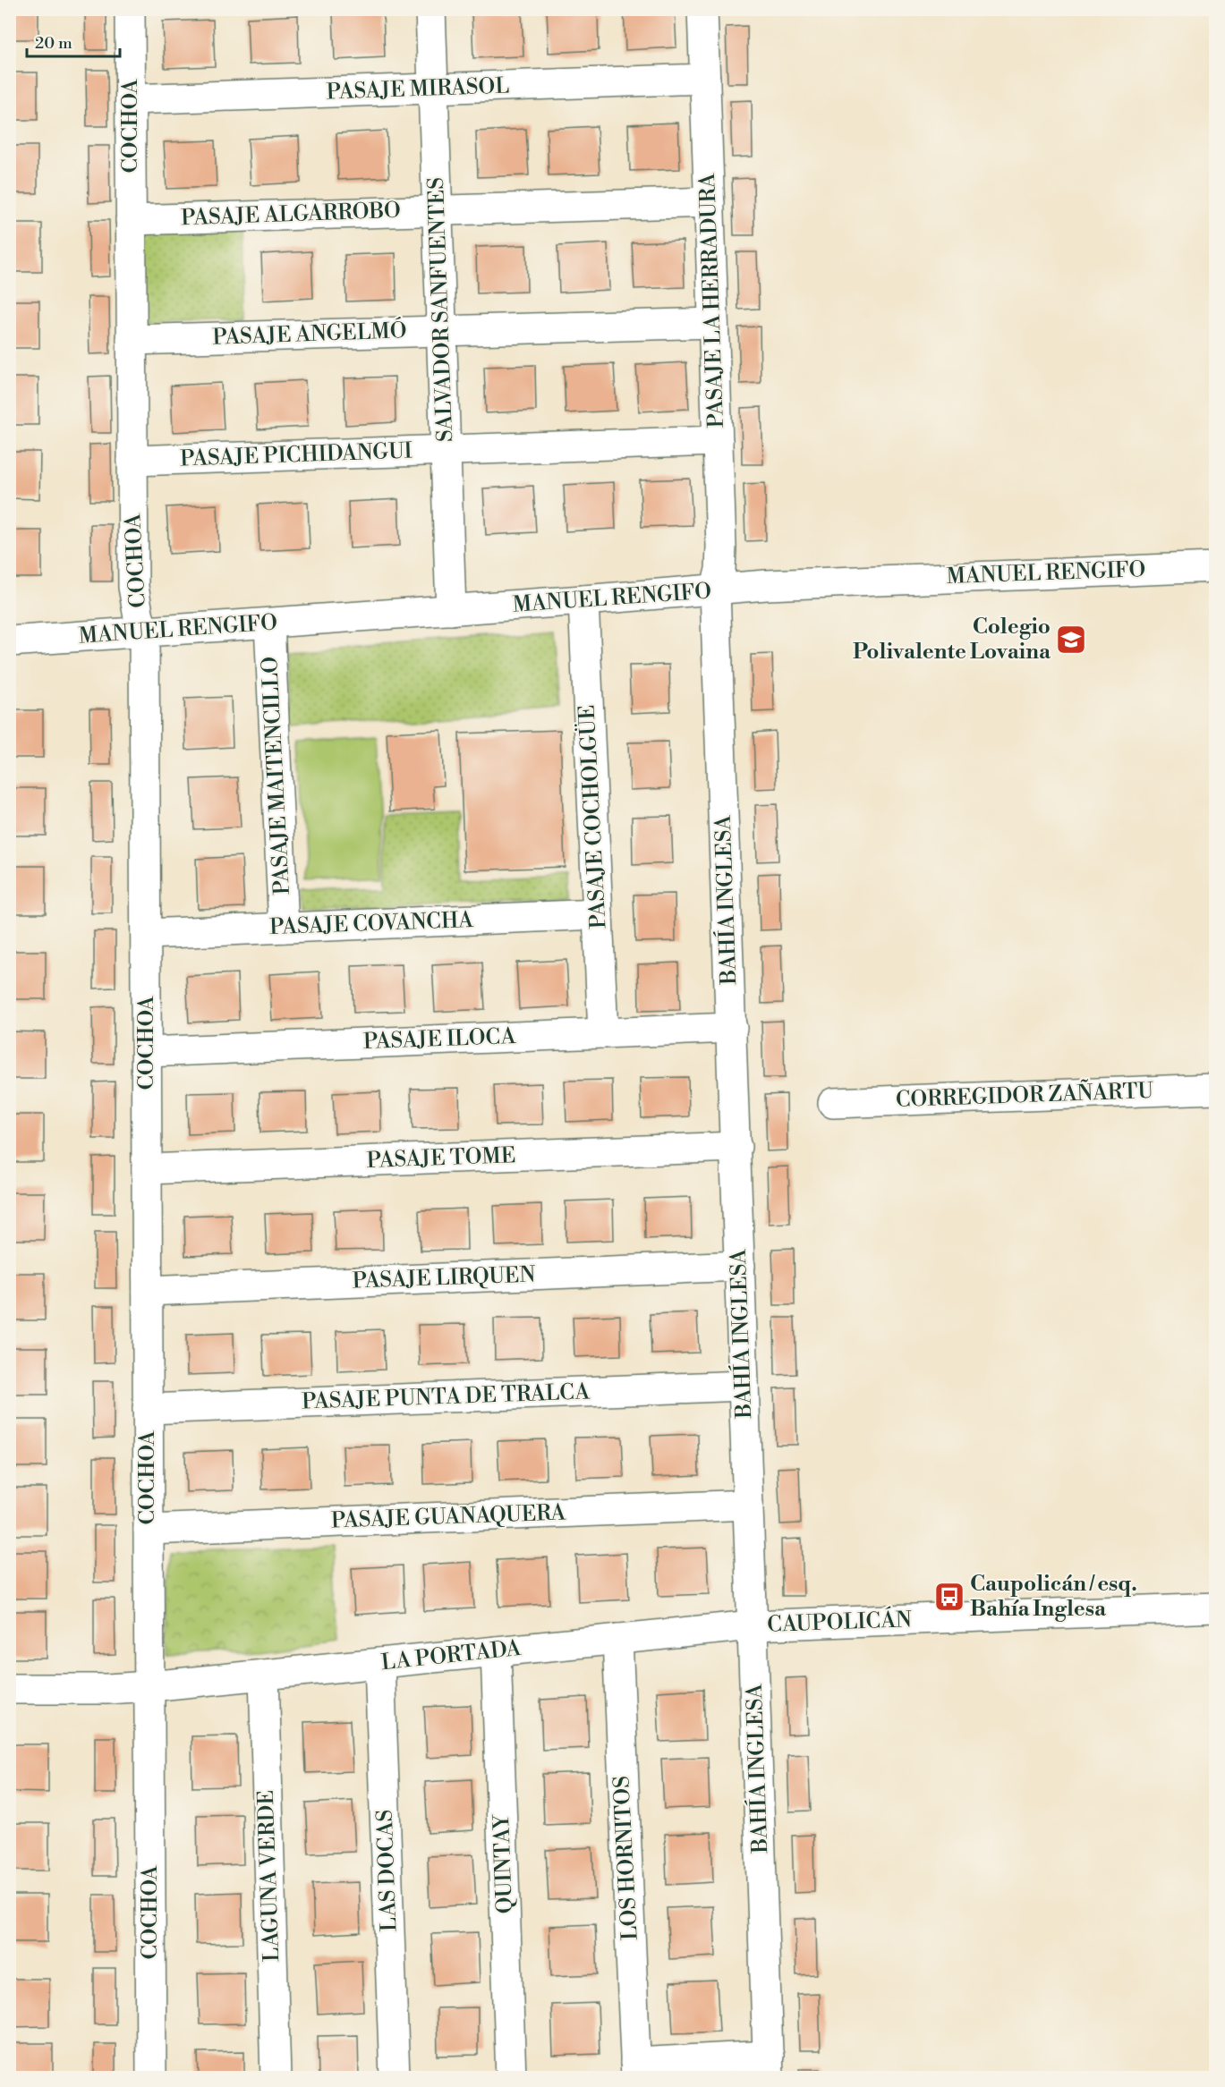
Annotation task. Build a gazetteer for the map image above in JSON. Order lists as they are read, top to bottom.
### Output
{
  "streets": {
    "street": [
      "PASAJE MIRASOL",
      "COCHOA",
      "PASAJE ALGARROBO",
      "PASAJE LA HERRADURA",
      "SALVADOR SANFUENTES",
      "PASAJE ANGELMÓ",
      "PASAJE PICHIDANGUI",
      "MANUEL RENGIFO",
      "PASAJE MAITENCILLO",
      "PASAJE COCHOLGÜE",
      "BAHÍA INGLESA",
      "PASAJE COVANCHA",
      "PASAJE ILOCA",
      "CORREGIDOR ZAÑARTU",
      "PASAJE TOME",
      "PASAJE LIRQUEN",
      "PASAJE PUNTA DE TRALCA",
      "PASAJE GUANAQUERA",
      "CAUPOLICÁN",
      "LA PORTADA",
      "LOS HORNITOS",
      "QUINTAY",
      "LAS DOCAS",
      "LAGUNA VERDE"
    ]
  },
  "crossings": [
    ["PASAJE MIRASOL", "COCHOA"],
    ["PASAJE MIRASOL", "PASAJE LA HERRADURA"],
    ["PASAJE MIRASOL", "SALVADOR SANFUENTES"],
    ["COCHOA", "PASAJE ALGARROBO"],
    ["COCHOA", "PASAJE ANGELMÓ"],
    ["COCHOA", "PASAJE PICHIDANGUI"],
    ["COCHOA", "MANUEL RENGIFO"],
    ["COCHOA", "PASAJE COVANCHA"],
    ["COCHOA", "PASAJE ILOCA"],
    ["COCHOA", "PASAJE TOME"],
    ["COCHOA", "PASAJE LIRQUEN"],
    ["COCHOA", "PASAJE PUNTA DE TRALCA"],
    ["COCHOA", "PASAJE GUANAQUERA"],
    ["COCHOA", "LA PORTADA"],
    ["PASAJE ALGARROBO", "PASAJE LA HERRADURA"],
    ["PASAJE ALGARROBO", "SALVADOR SANFUENTES"],
    ["PASAJE LA HERRADURA", "PASAJE ANGELMÓ"],
    ["PASAJE LA HERRADURA", "PASAJE PICHIDANGUI"],
    ["PASAJE LA HERRADURA", "MANUEL RENGIFO"],
    ["PASAJE LA HERRADURA", "BAHÍA INGLESA"],
    ["SALVADOR SANFUENTES", "PASAJE ANGELMÓ"],
    ["SALVADOR SANFUENTES", "PASAJE PICHIDANGUI"],
    ["SALVADOR SANFUENTES", "MANUEL RENGIFO"],
    ["MANUEL RENGIFO", "PASAJE MAITENCILLO"],
    ["MANUEL RENGIFO", "PASAJE COCHOLGÜE"],
    ["MANUEL RENGIFO", "BAHÍA INGLESA"],
    ["PASAJE MAITENCILLO", "PASAJE COVANCHA"],
    ["PASAJE COCHOLGÜE", "PASAJE COVANCHA"],
    ["PASAJE COCHOLGÜE", "PASAJE ILOCA"],
    ["BAHÍA INGLESA", "PASAJE ILOCA"],
    ["BAHÍA INGLESA", "PASAJE TOME"],
    ["BAHÍA INGLESA", "PASAJE LIRQUEN"],
    ["BAHÍA INGLESA", "PASAJE PUNTA DE TRALCA"],
    ["BAHÍA INGLESA", "PASAJE GUANAQUERA"],
    ["BAHÍA INGLESA", "CAUPOLICÁN"],
    ["BAHÍA INGLESA", "LA PORTADA"],
    ["CAUPOLICÁN", "LA PORTADA"],
    ["LA PORTADA", "LOS HORNITOS"],
    ["LA PORTADA", "QUINTAY"],
    ["LA PORTADA", "LAS DOCAS"],
    ["LA PORTADA", "LAGUNA VERDE"]
  ],
  "places": {
    "school or university": ["Colegio Polivalente Lovaina"],
    "bus stop": ["Caupolicán / esq. Bahía Inglesa"]
  },
  "scale_bar": "20 m"
}
